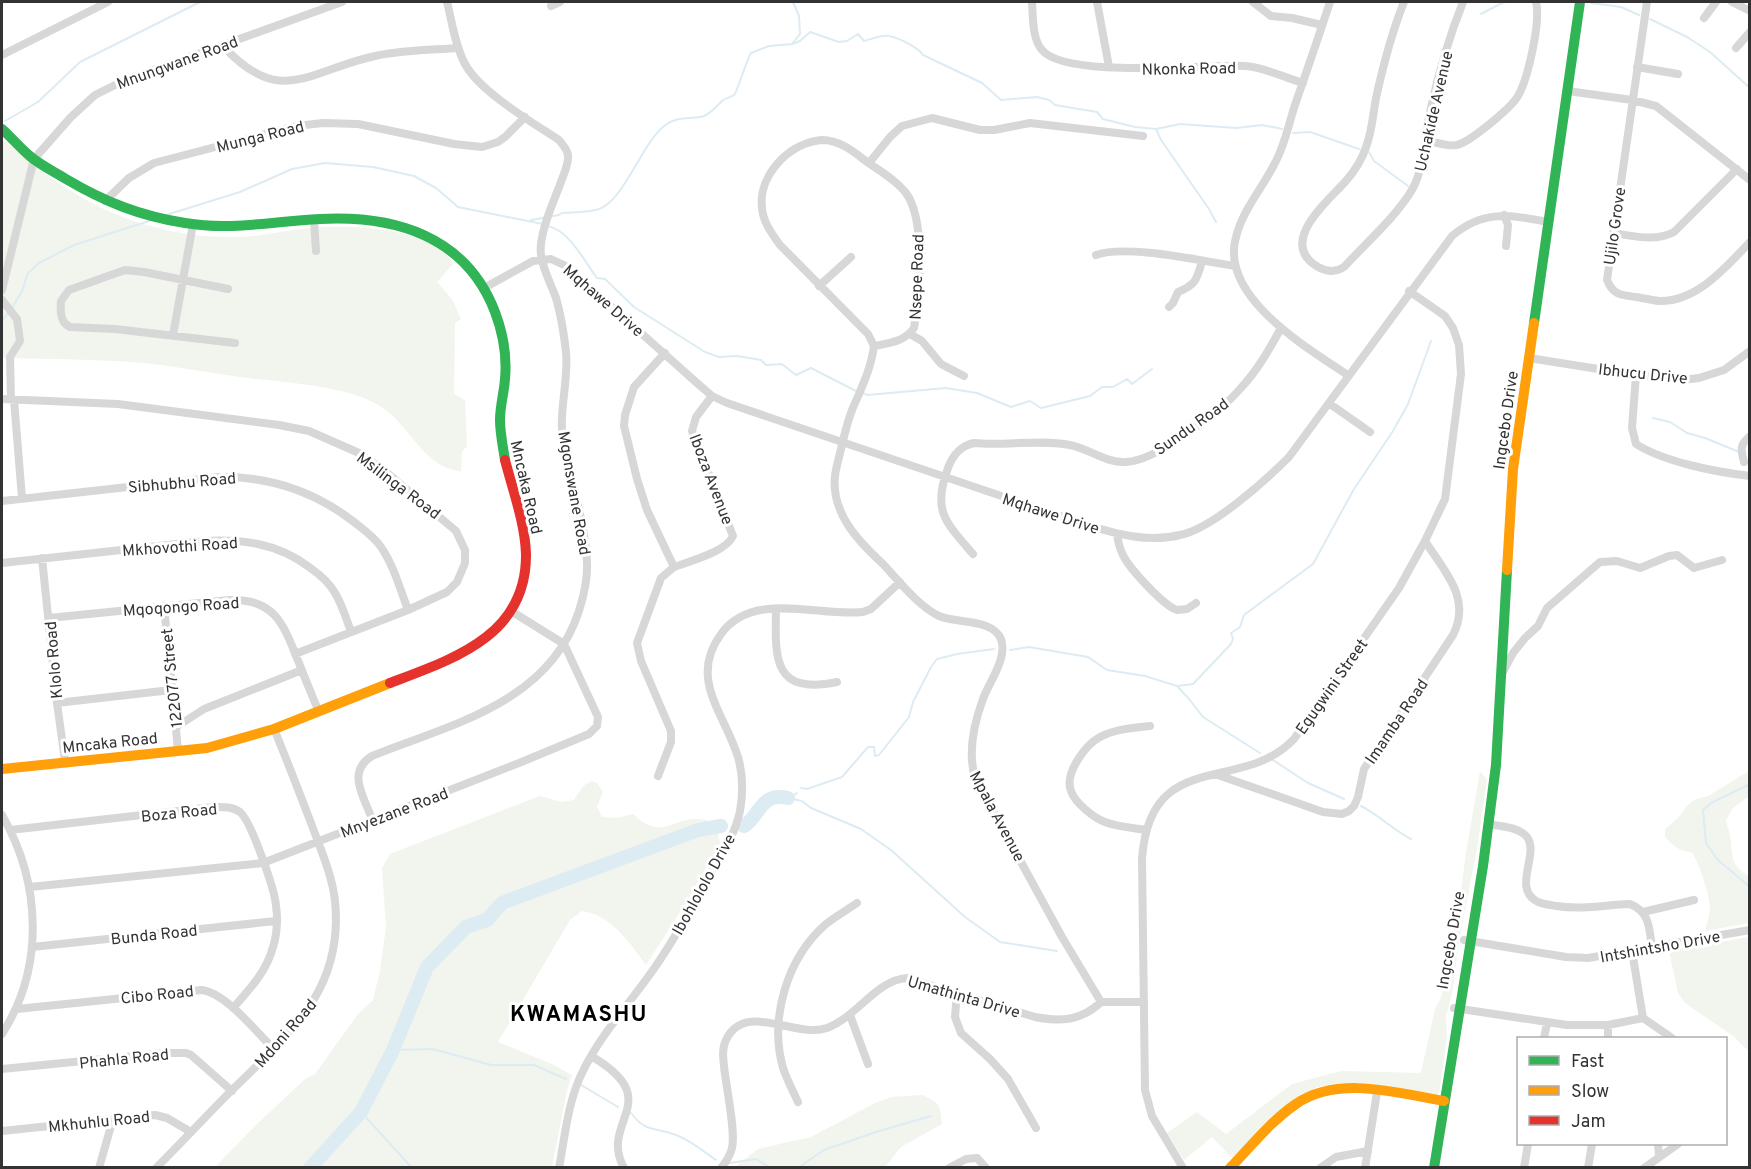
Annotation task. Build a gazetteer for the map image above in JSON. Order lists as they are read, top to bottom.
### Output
{
  "streets": {
    "street": [
      "Mnungwane Road",
      "Nkonka Road",
      "Uchakide Avenue",
      "Munga Road",
      "Ujilo Grove",
      "Nsepe Road",
      "Mqhawe Drive",
      "Ibhucu Drive",
      "Ingcebo Drive",
      "Sundu Road",
      "Iboza Avenue",
      "Sibhubhu Road",
      "Msilinga Road",
      "Mncaka Road",
      "Mgonswane Road",
      "Mkhovothi Road",
      "Mqoqongo Road",
      "Klolo Road",
      "122077 Street",
      "Egugwini Street",
      "Imamba Road",
      "Boza Road",
      "Mnyezane Road",
      "Mpala Avenue",
      "Ibohlololo Drive",
      "Bunda Road",
      "Intshintsho Drive",
      "Cibo Road",
      "Umathinta Drive",
      "Mdoni Road",
      "Phahla Road",
      "Mkhuhlu Road"
    ]
  },
  "crossings": [
    ["Mnungwane Road", "Mncaka Road"],
    ["Munga Road", "Mncaka Road"],
    ["Mqhawe Drive", "Ingcebo Drive"],
    ["Mqhawe Drive", "Sundu Road"],
    ["Mqhawe Drive", "Iboza Avenue"],
    ["Mqhawe Drive", "Mncaka Road"],
    ["Mqhawe Drive", "Mgonswane Road"],
    ["Mqhawe Drive", "Egugwini Street"],
    ["Mqhawe Drive", "Mpala Avenue"],
    ["Ibhucu Drive", "Ingcebo Drive"],
    ["Ingcebo Drive", "Intshintsho Drive"],
    ["Sibhubhu Road", "Msilinga Road"],
    ["Msilinga Road", "Mkhovothi Road"],
    ["Msilinga Road", "Mqoqongo Road"],
    ["Mncaka Road", "Mqoqongo Road"],
    ["Mncaka Road", "Klolo Road"],
    ["Mncaka Road", "122077 Street"],
    ["Mncaka Road", "Mdoni Road"],
    ["Mgonswane Road", "Mnyezane Road"],
    ["Mkhovothi Road", "Klolo Road"],
    ["Mqoqongo Road", "Klolo Road"],
    ["Mqoqongo Road", "122077 Street"],
    ["Egugwini Street", "Imamba Road"],
    ["Boza Road", "Mnyezane Road"],
    ["Boza Road", "Bunda Road"],
    ["Boza Road", "Cibo Road"],
    ["Mnyezane Road", "Mdoni Road"],
    ["Mpala Avenue", "Ibohlololo Drive"],
    ["Mpala Avenue", "Umathinta Drive"],
    ["Cibo Road", "Mdoni Road"],
    ["Mdoni Road", "Phahla Road"],
    ["Mdoni Road", "Mkhuhlu Road"]
  ],
  "districts": ["KWAMASHU"],
  "legend": ["Fast", "Slow", "Jam"]
}
